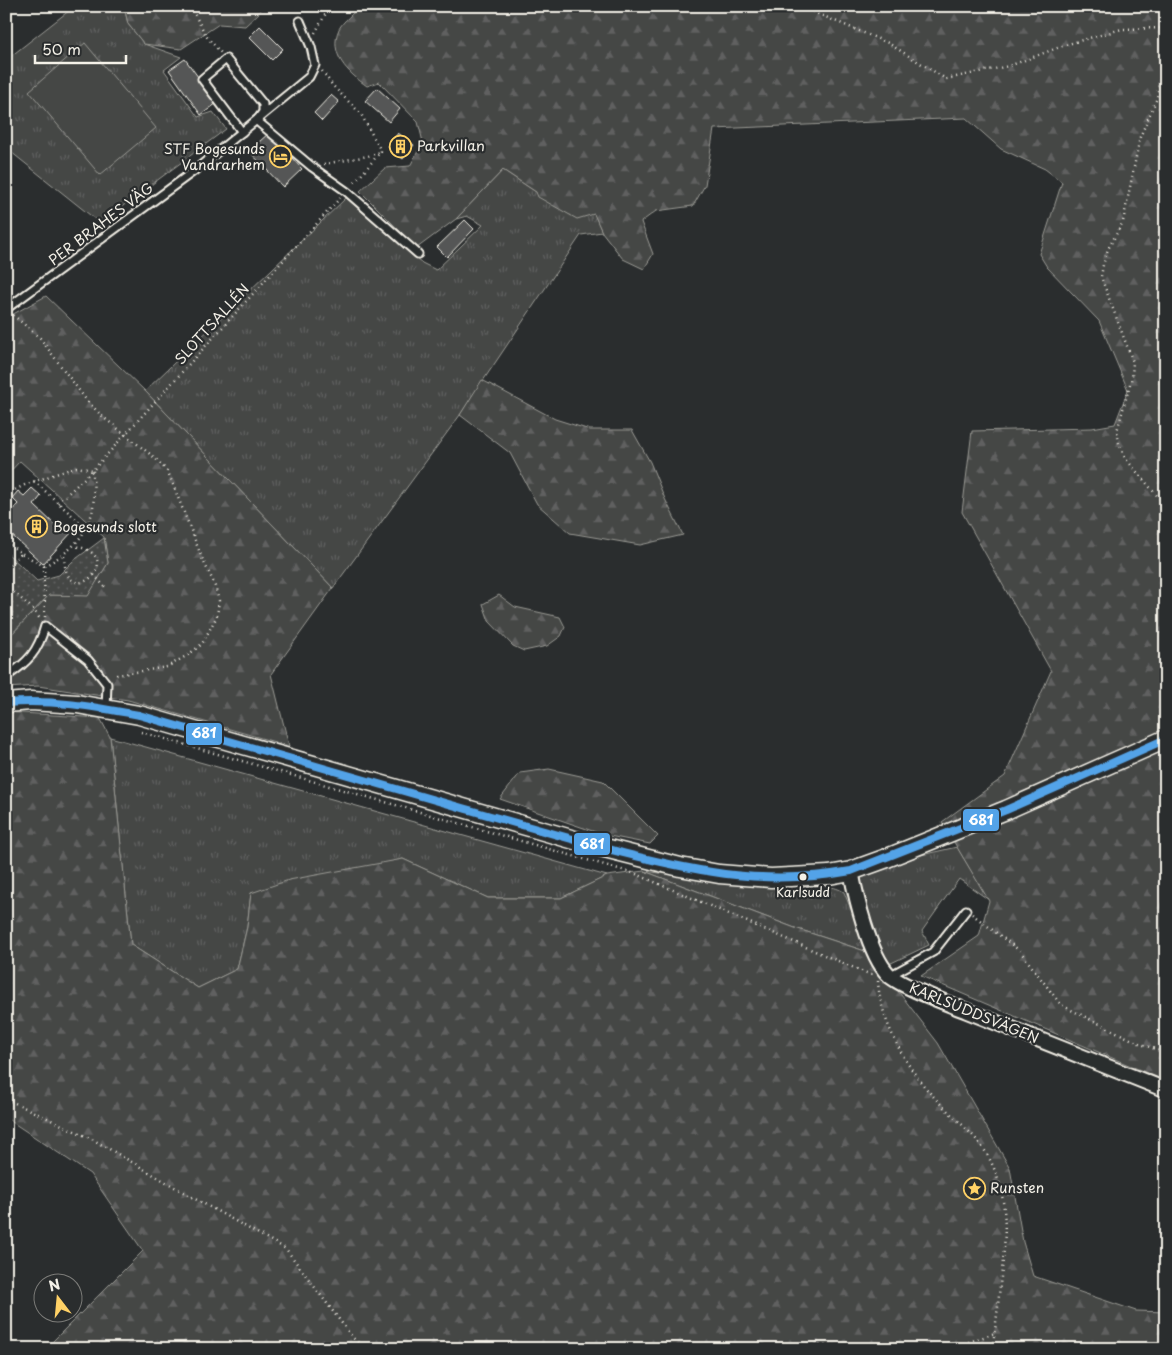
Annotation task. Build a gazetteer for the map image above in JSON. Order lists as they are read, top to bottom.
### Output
{
  "streets": {
    "street": ["KARLSUDDSVÄGEN"],
    "lane": ["PER BRAHES VÄG"],
    "path": ["SLOTTSALLÉN"]
  },
  "places": {
    "building": ["Parkvillan", "Bogesunds slott"],
    "hotel": ["STF Bogesunds Vandrarhem"],
    "other": ["Karlsudd"],
    "place": ["Runsten"]
  },
  "lines": ["transit line 681"],
  "scale_bar": "50 m",
  "north": "top"
}
